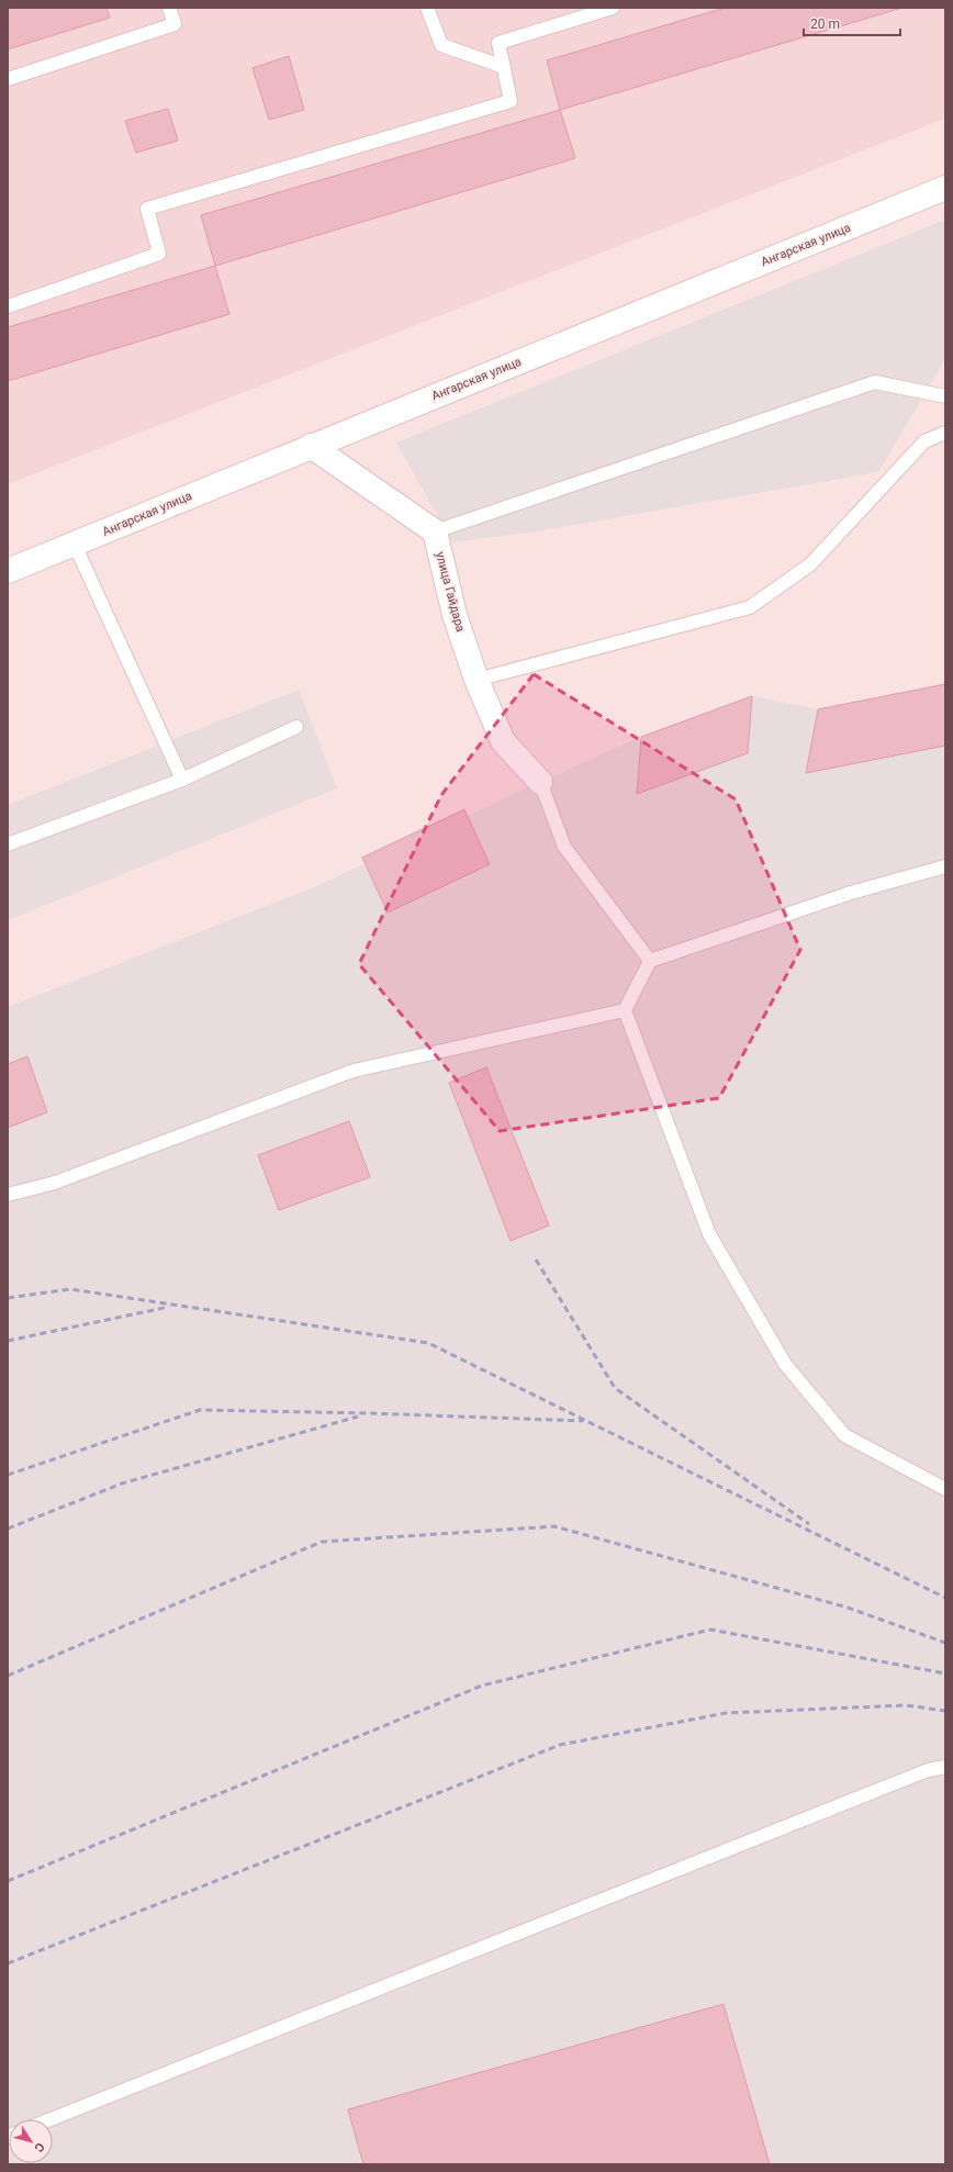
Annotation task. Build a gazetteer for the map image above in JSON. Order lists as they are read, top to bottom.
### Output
{
  "streets": {
    "street": ["Ангарская улица", "улица Гайдара"]
  },
  "scale_bar": "20 m",
  "north": "bottom right"
}
